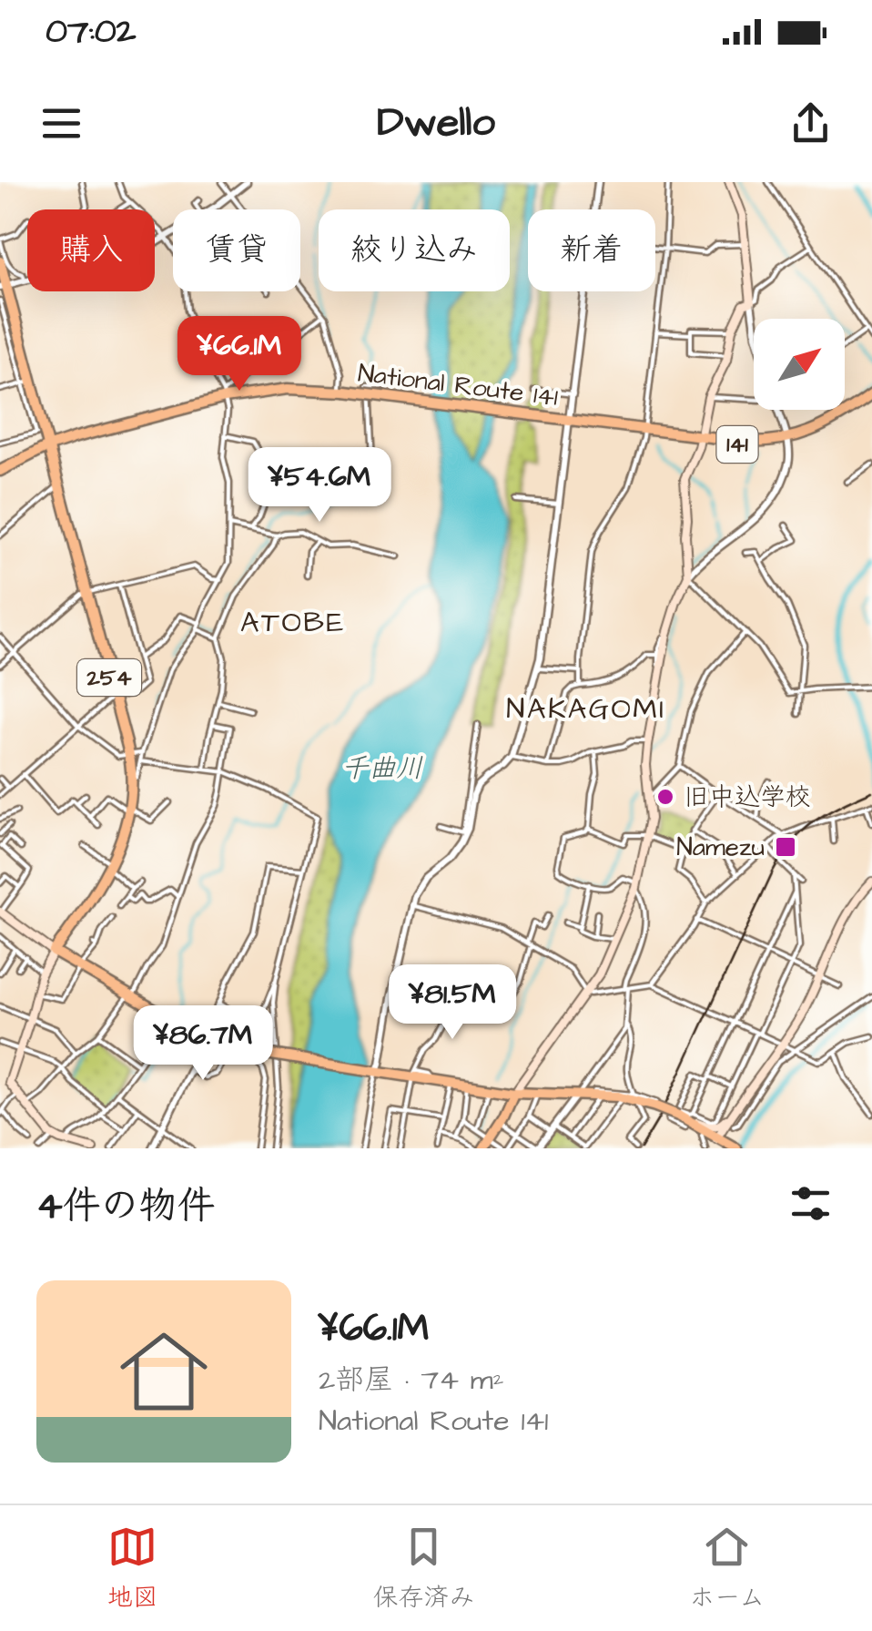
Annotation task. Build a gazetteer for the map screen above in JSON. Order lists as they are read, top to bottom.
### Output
{
  "streets": {
    "highway": ["National Route 141", "141", "254"]
  },
  "crossings": [
    ["National Route 141", "141"],
    ["National Route 141", "254"],
    ["141", "254"]
  ],
  "districts": ["ATOBE", "NAKAGOMI"],
  "water": ["千曲川"],
  "places": {
    "other": ["旧中込学校"],
    "transit": ["Namezu"]
  },
  "north": "top right",
  "page": {
    "status": "07:02",
    "header": "Dwello",
    "chip": [
      "購入",
      "賃貸",
      "絞り込み",
      "新着"
    ],
    "price": [
      "¥66.1M",
      "¥54.6M",
      "¥81.5M",
      "¥86.7M"
    ],
    "heading": "4件の物件",
    "list": [
      {
        "name": "¥66.1M",
        "note": "2部屋 · 74 m² · National Route 141"
      }
    ],
    "tabs": ["地図", "保存済み", "ホーム"]
  }
}
